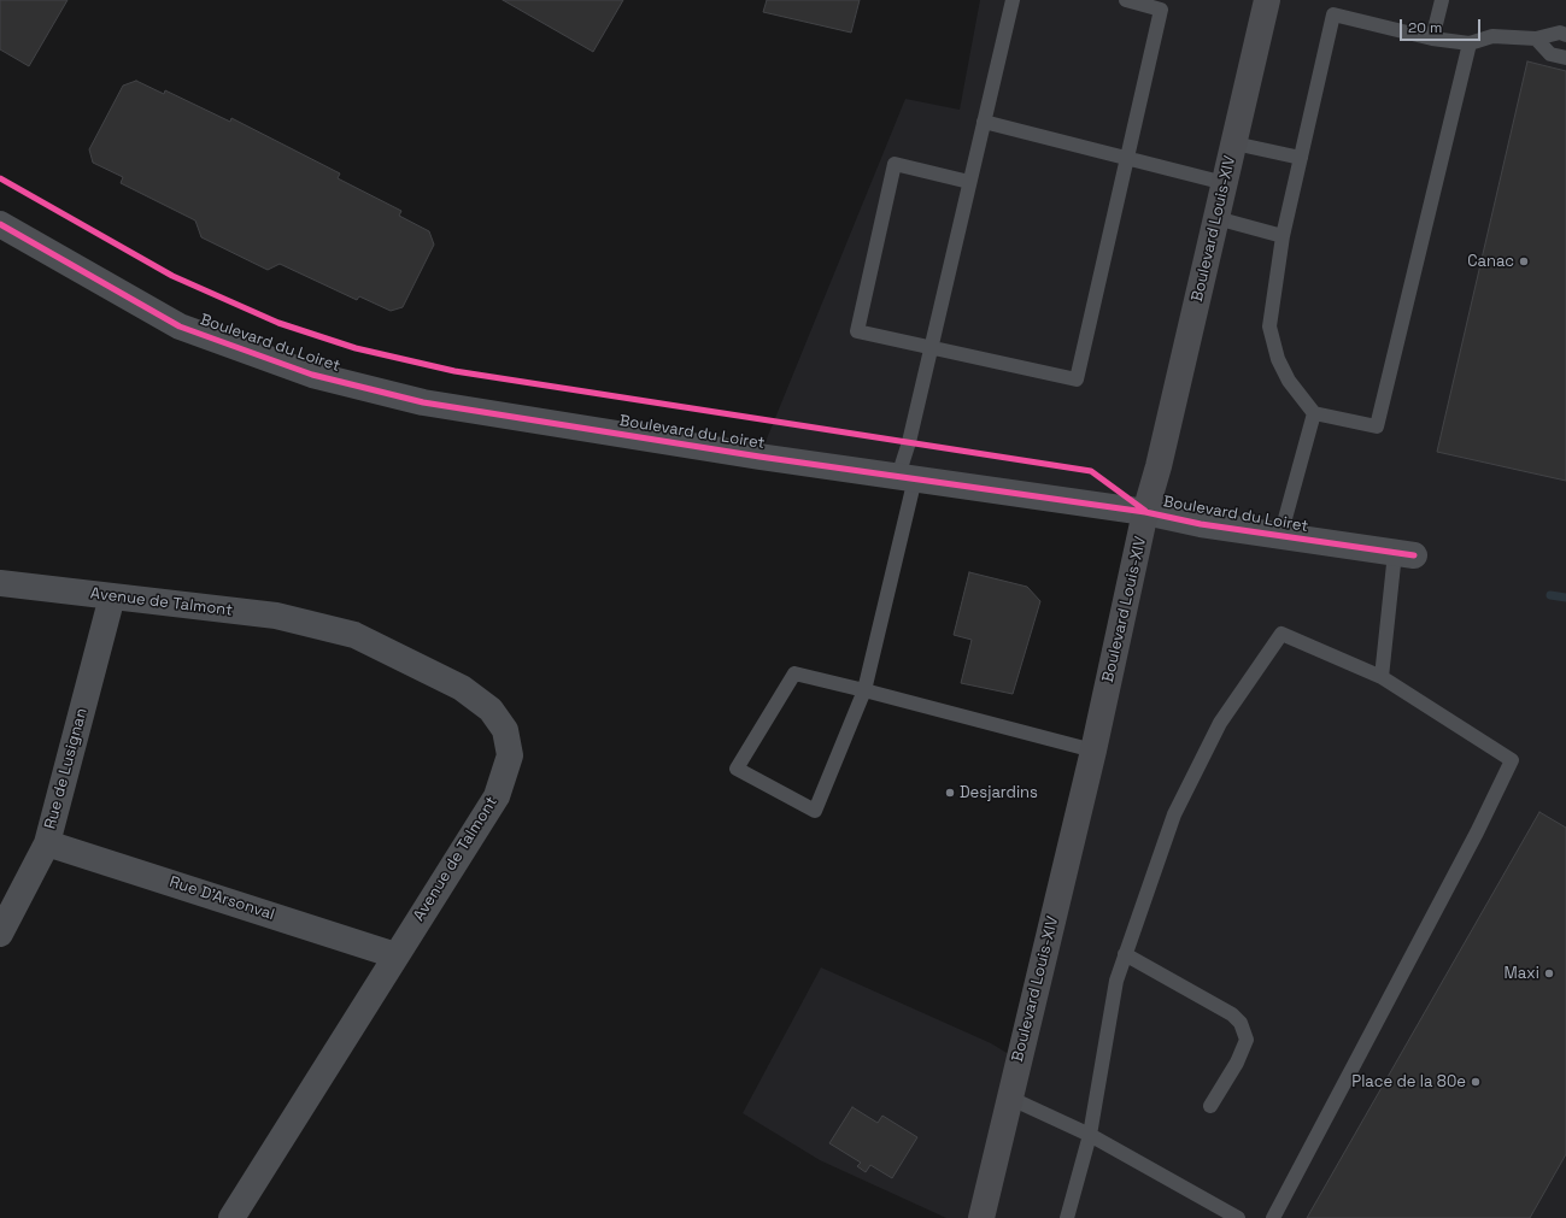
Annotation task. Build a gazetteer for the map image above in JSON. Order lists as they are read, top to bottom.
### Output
{
  "streets": {
    "main road": ["Boulevard Louis-XIV"],
    "street": [
      "Boulevard du Loiret",
      "Avenue de Talmont",
      "Rue de Lusignan",
      "Rue D'Arsonval"
    ]
  },
  "crossings": [
    ["Boulevard Louis-XIV", "Boulevard du Loiret"],
    ["Avenue de Talmont", "Rue de Lusignan"],
    ["Avenue de Talmont", "Rue D'Arsonval"],
    ["Rue de Lusignan", "Rue D'Arsonval"]
  ],
  "places": [
    "Canac",
    "Desjardins",
    "Maxi",
    "Place de la 80e"
  ],
  "scale_bar": "20 m"
}
